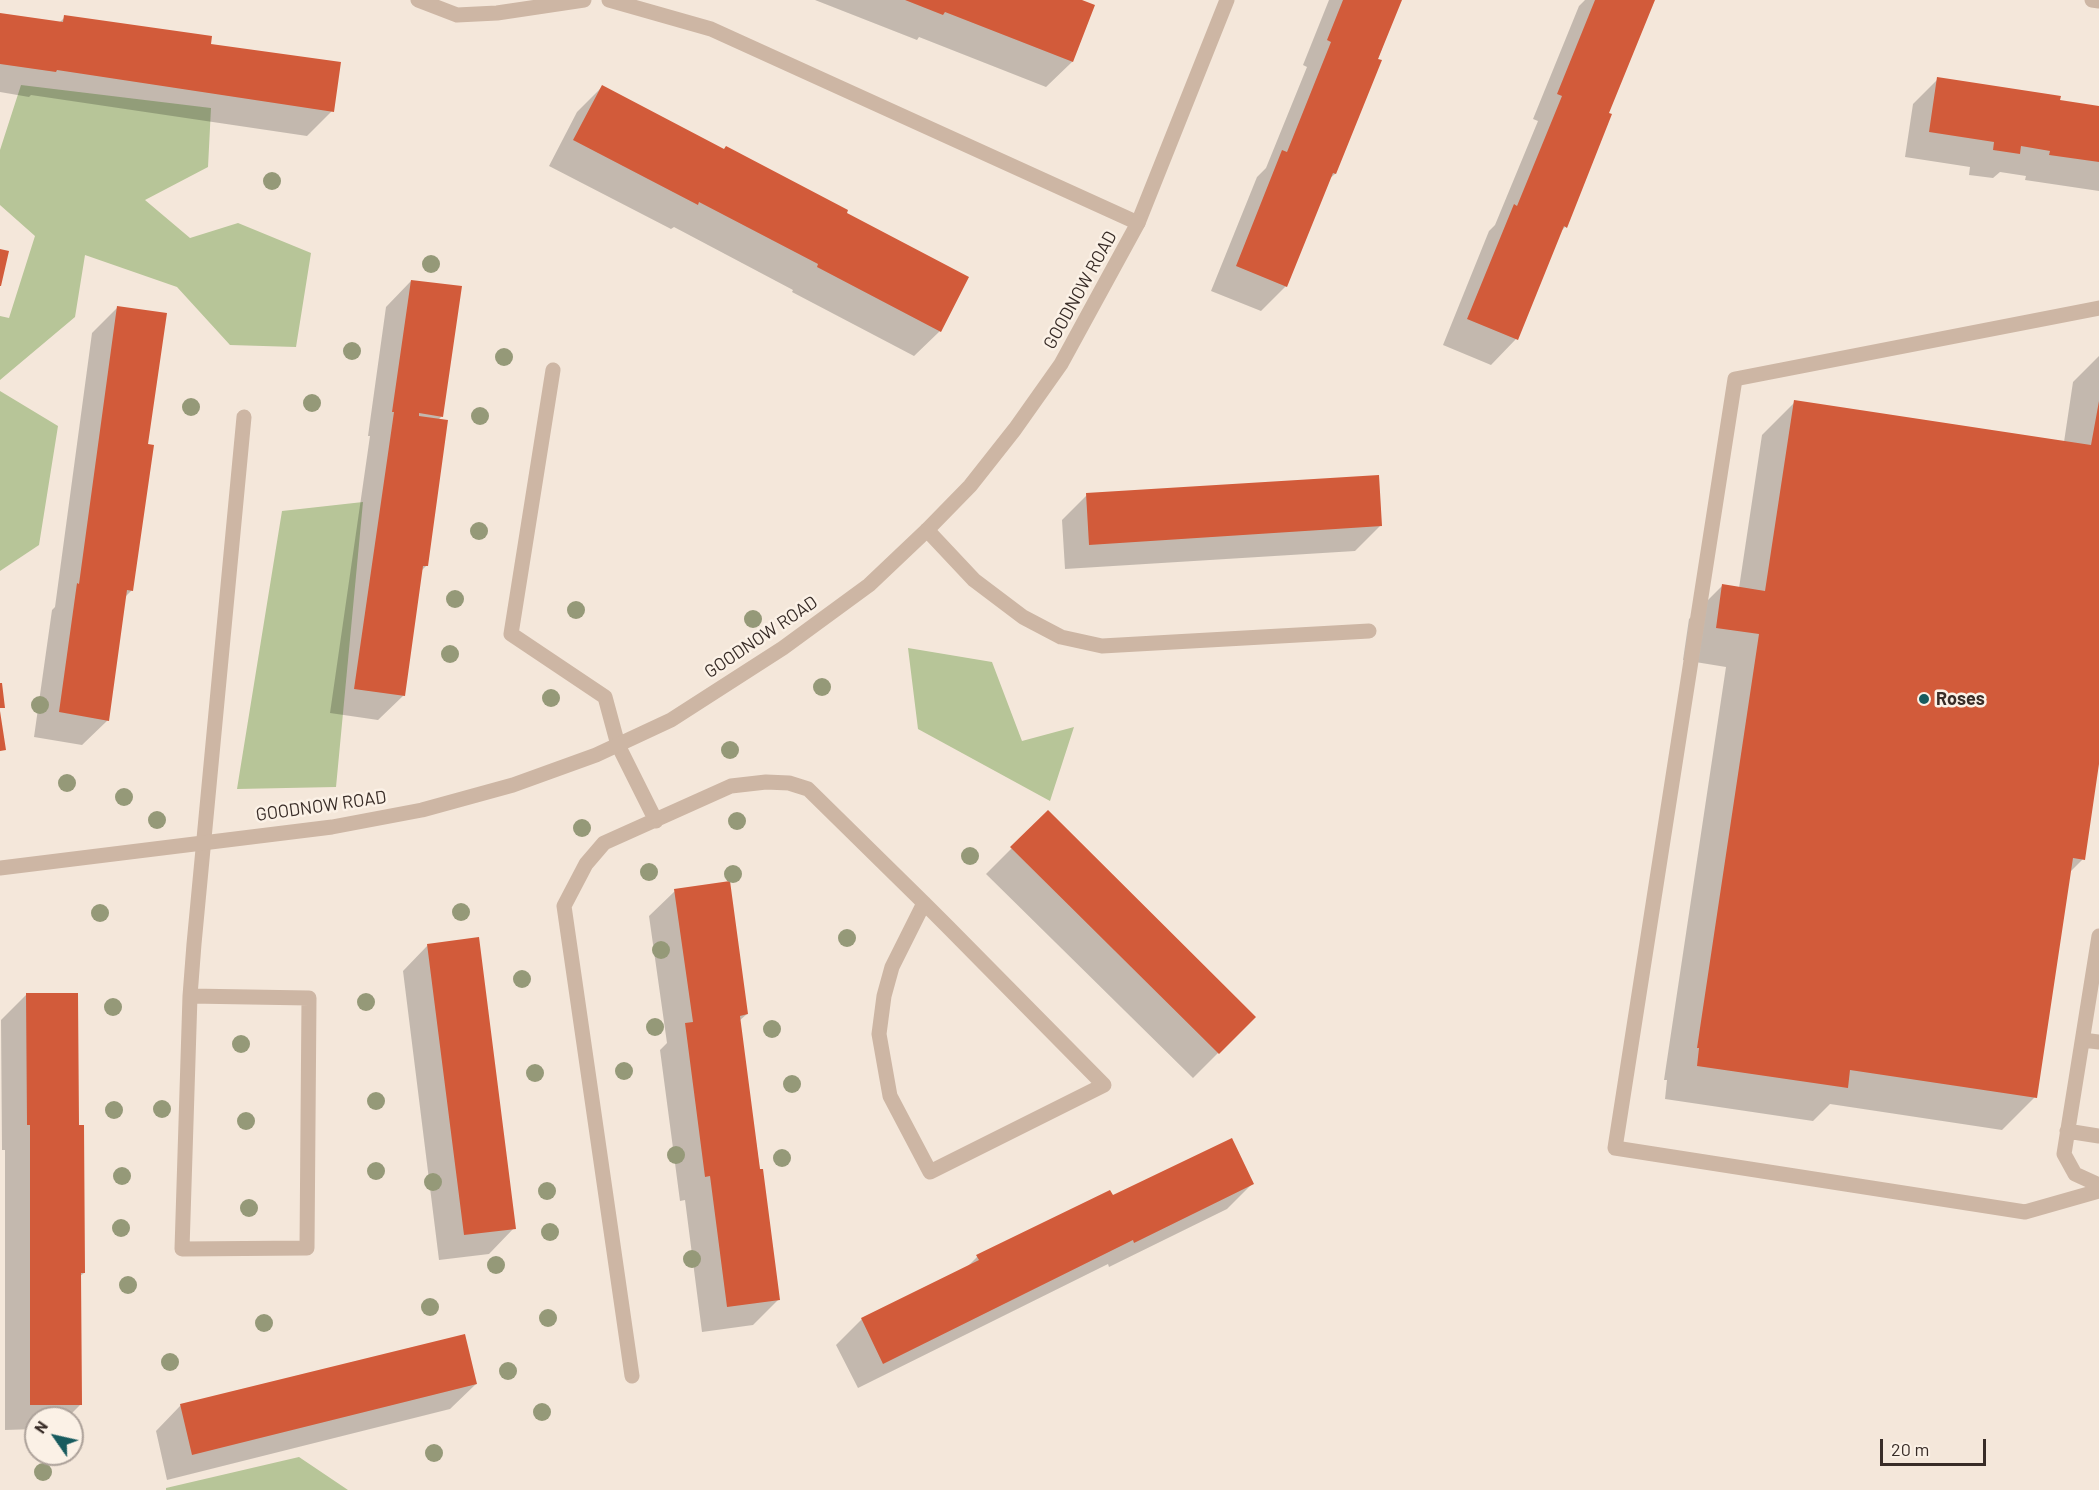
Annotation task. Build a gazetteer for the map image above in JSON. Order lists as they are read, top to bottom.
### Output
{
  "streets": {
    "street": ["GOODNOW ROAD"]
  },
  "places": ["Roses"],
  "scale_bar": "20 m",
  "north": "top left"
}
